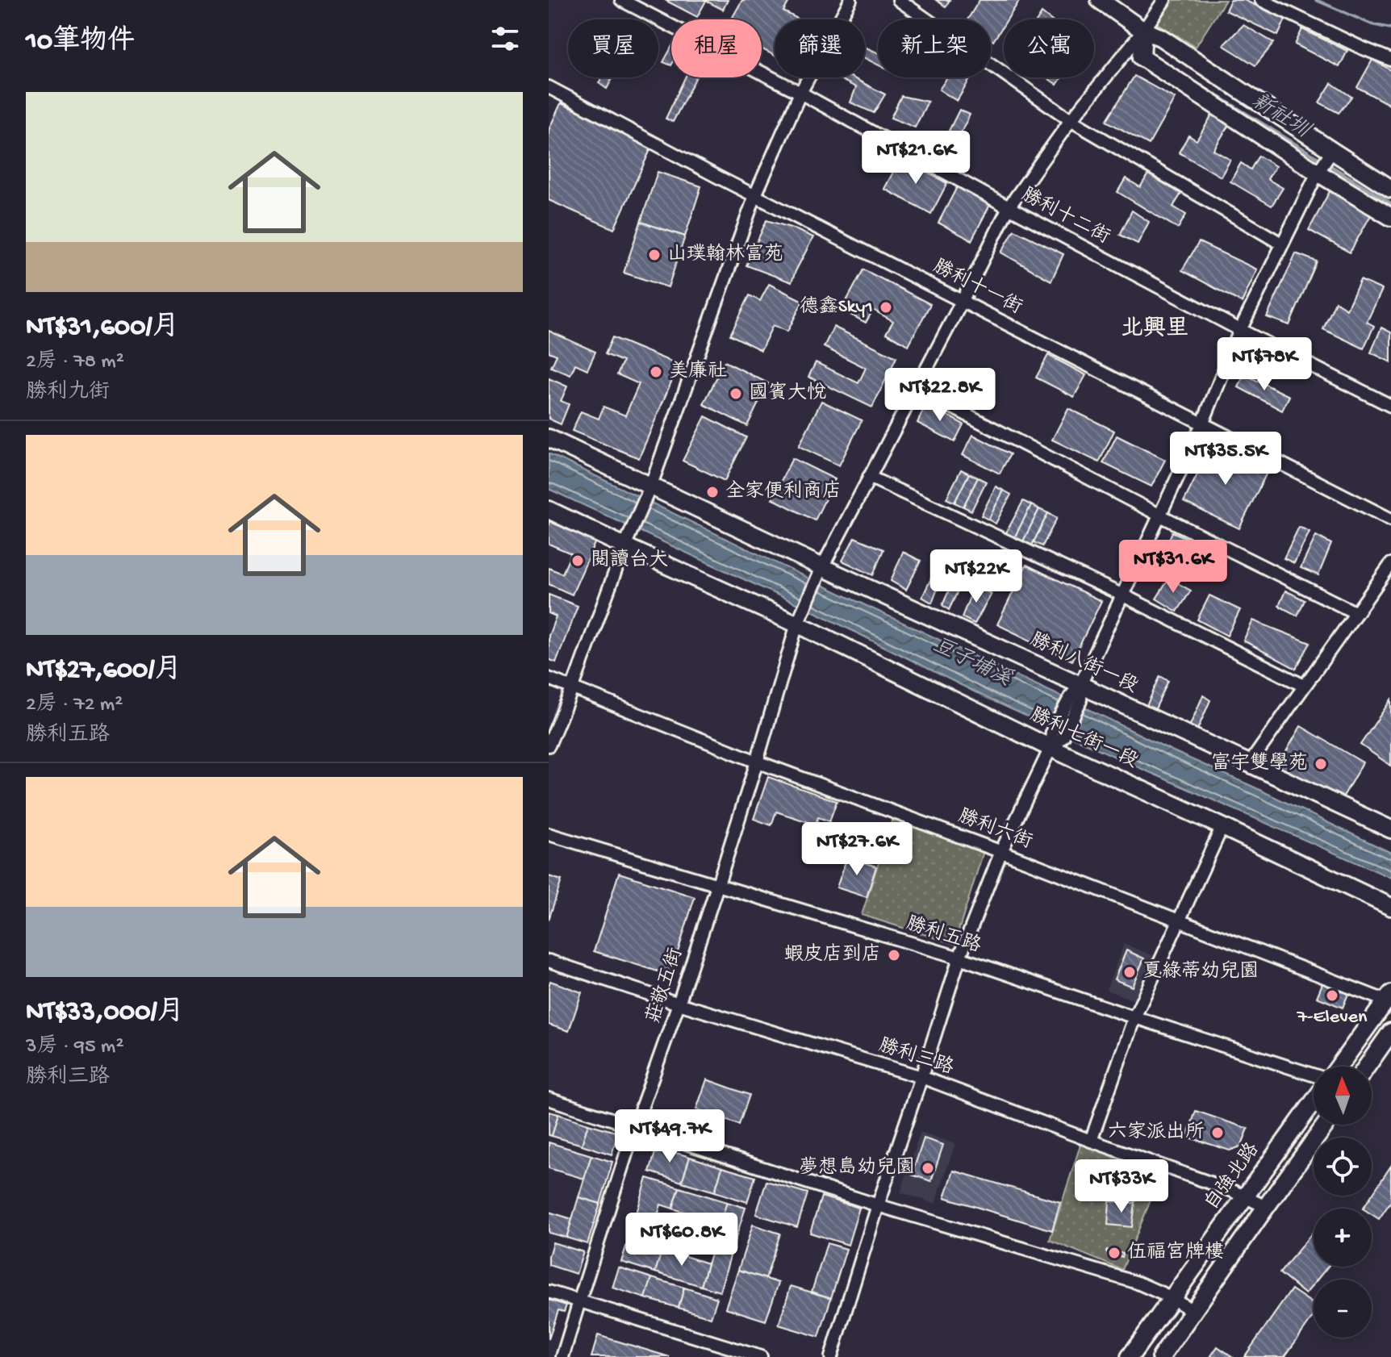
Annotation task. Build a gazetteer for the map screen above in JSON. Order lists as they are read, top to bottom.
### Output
{
  "streets": {
    "street": [
      "勝利十二街",
      "勝利十一街",
      "勝利八街一段",
      "勝利七街一段",
      "勝利六街",
      "勝利五路",
      "莊敬五街",
      "勝利三路",
      "自強北路"
    ]
  },
  "crossings": [
    ["勝利八街一段", "莊敬五街"],
    ["勝利七街一段", "莊敬五街"],
    ["勝利六街", "莊敬五街"],
    ["勝利五路", "莊敬五街"],
    ["莊敬五街", "勝利三路"],
    ["勝利三路", "自強北路"]
  ],
  "districts": ["北興里"],
  "water": ["新社圳", "豆子埔溪"],
  "places": [
    "山璞翰林富苑",
    "德鑫Sky1",
    "美廉社",
    "國賓大悅",
    "全家便利商店",
    "閱讀台大",
    "富宇雙學苑",
    "蝦皮店到店",
    "夏綠蒂幼兒園",
    "7-Eleven",
    "六家派出所",
    "夢想島幼兒園",
    "伍福宮牌樓"
  ],
  "north": "top",
  "page": {
    "heading": "10筆物件",
    "chip": [
      "買屋",
      "租屋",
      "篩選",
      "新上架",
      "公寓"
    ],
    "list": [
      {
        "name": "NT$31,600/月",
        "note": "2房 · 78 m² · 勝利九街"
      },
      {
        "name": "NT$27,600/月",
        "note": "2房 · 72 m² · 勝利五路"
      },
      {
        "name": "NT$33,000/月",
        "note": "3房 · 95 m² · 勝利三路"
      }
    ],
    "price": [
      "NT$21.6K",
      "NT$78K",
      "NT$22.8K",
      "NT$35.5K",
      "NT$31.6K",
      "NT$22K",
      "NT$27.6K",
      "NT$49.7K",
      "NT$33K",
      "NT$60.8K"
    ],
    "map_buttons": ["+", "−"]
  }
}
